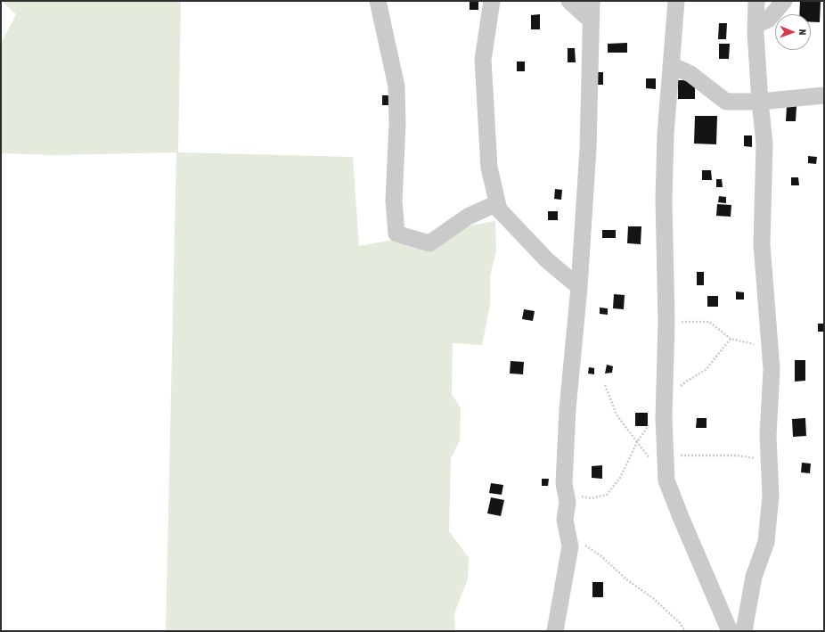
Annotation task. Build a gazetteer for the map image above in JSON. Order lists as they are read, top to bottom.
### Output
{
  "north": "right"
}
